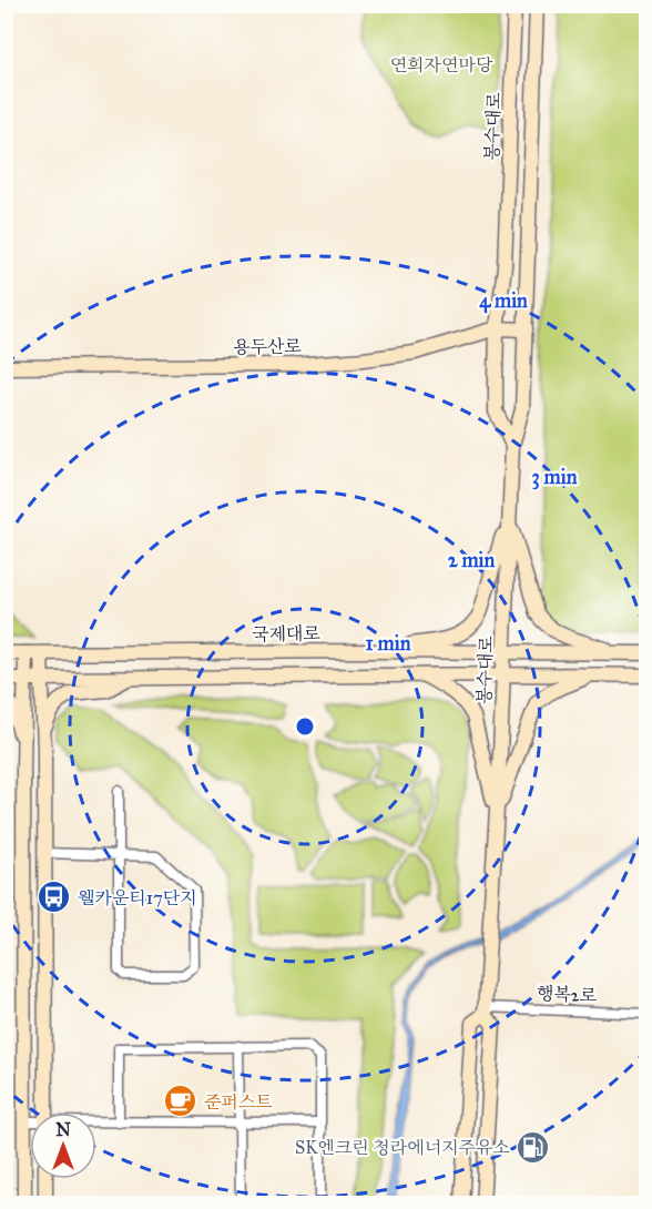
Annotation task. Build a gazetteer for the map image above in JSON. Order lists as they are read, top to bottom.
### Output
{
  "streets": {
    "main road": ["봉수대로", "용두산로", "국제대로"],
    "street": ["행복2로"]
  },
  "crossings": [
    ["봉수대로", "용두산로"],
    ["봉수대로", "국제대로"],
    ["봉수대로", "행복2로"]
  ],
  "parks": ["연희자연마당"],
  "places": {
    "bus stop": ["웰카운티17단지"],
    "cafe": ["준퍼스트"],
    "fuel station": ["SK엔크린 청라에너지주유소"]
  },
  "north": "top",
  "rings": [
    "4 min",
    "3 min",
    "2 min",
    "1 min"
  ]
}
